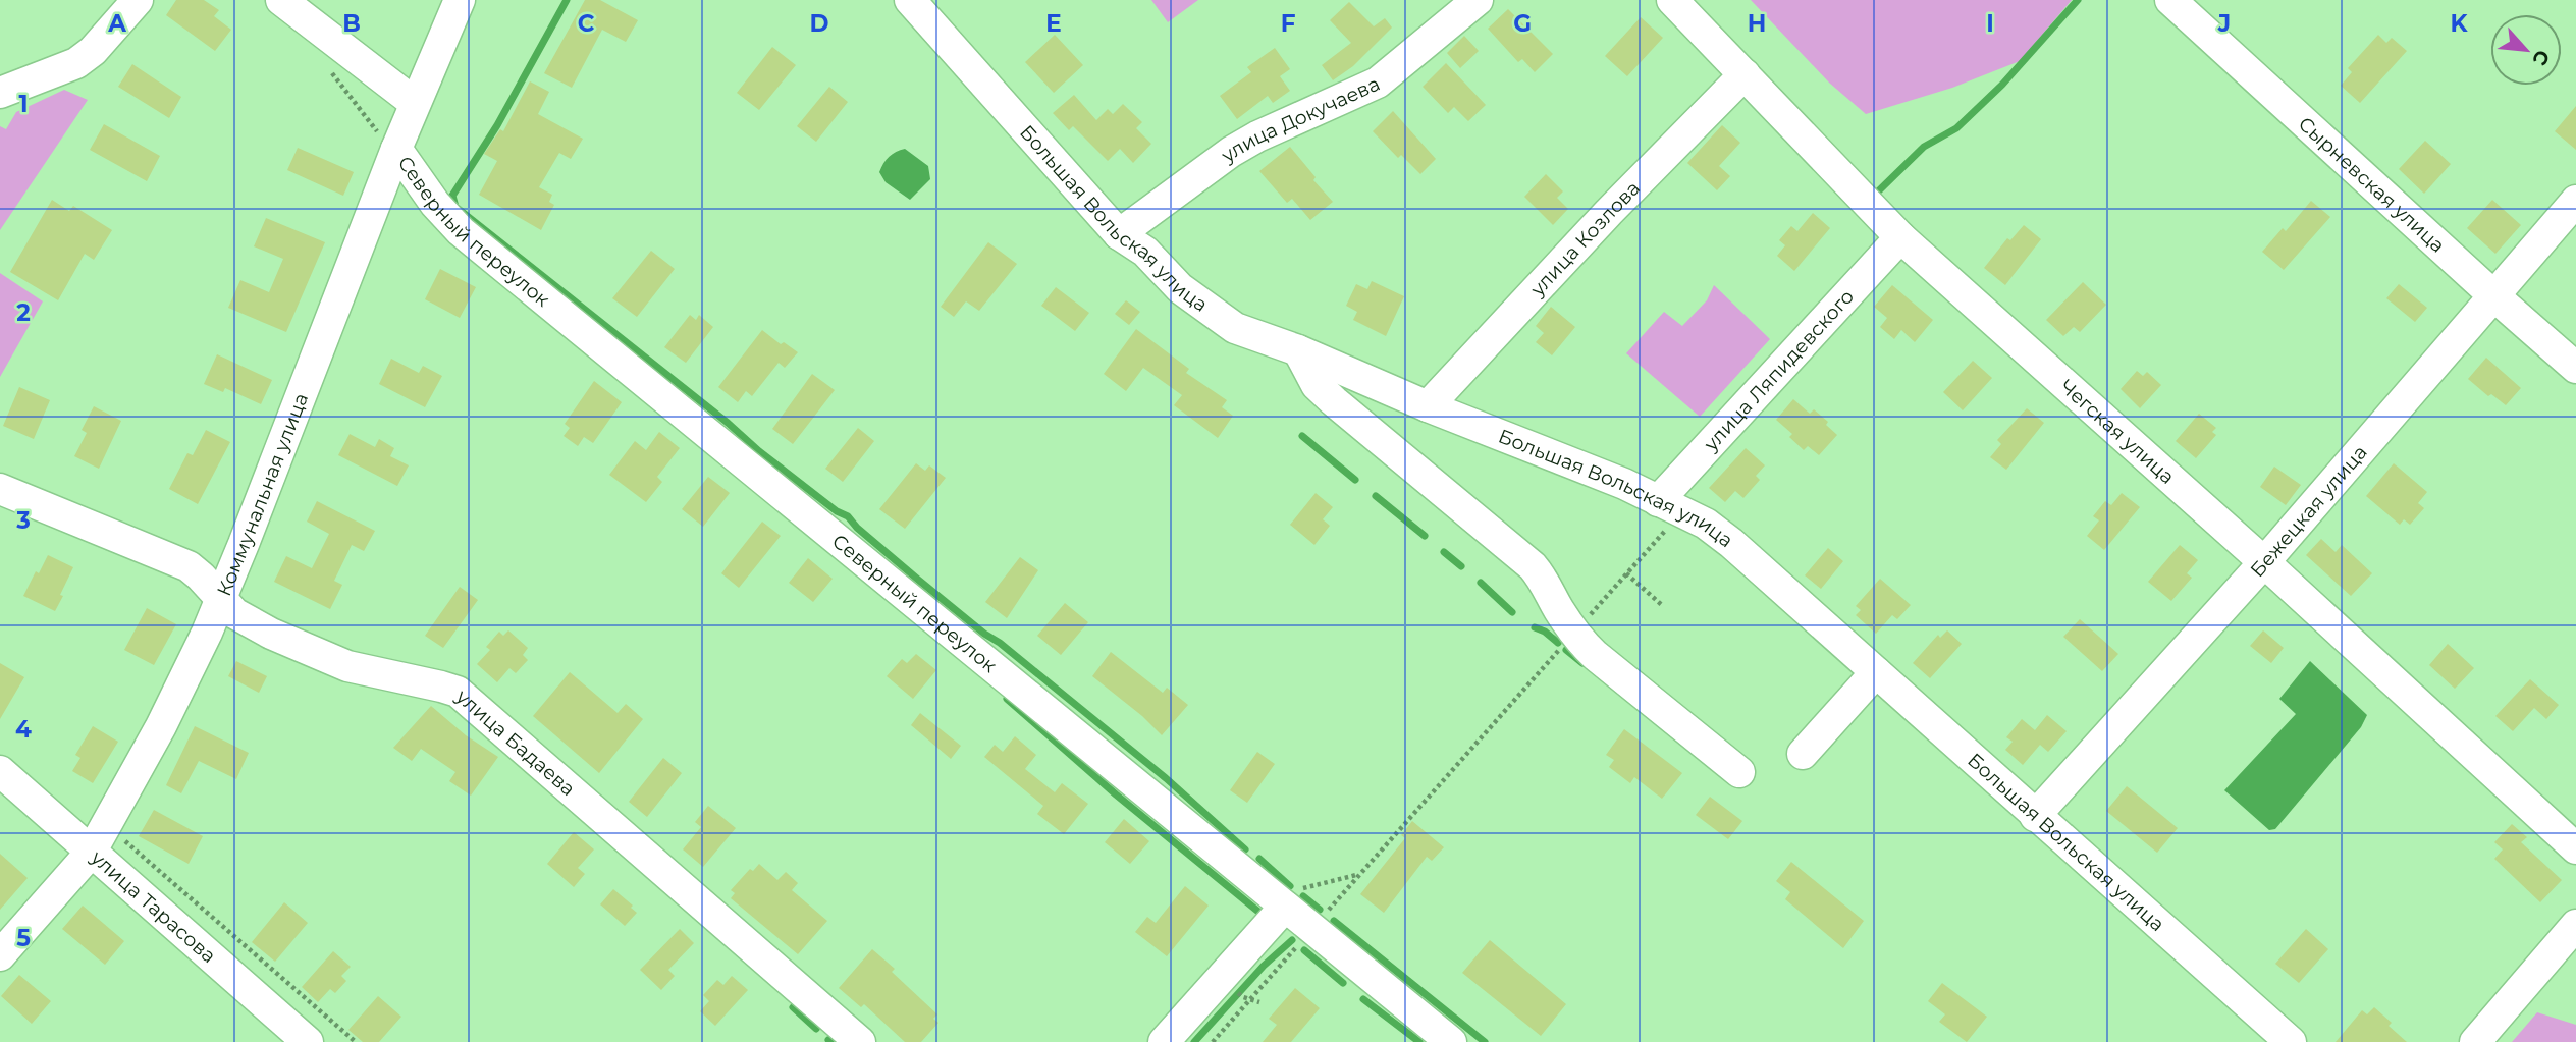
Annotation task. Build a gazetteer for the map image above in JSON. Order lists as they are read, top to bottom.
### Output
{
  "streets": {
    "street": [
      "улица Докучаева",
      "Сырневская улица",
      "Большая Вольская улица",
      "Северный переулок",
      "улица Козлова",
      "улица Ляпидевского",
      "Чегская улица",
      "Коммунальная улица",
      "Бежецкая улица",
      "улица Бадаева",
      "улица Тарасова"
    ]
  },
  "crossings": [
    ["улица Докучаева", "Большая Вольская улица"],
    ["Сырневская улица", "Бежецкая улица"],
    ["Большая Вольская улица", "улица Козлова"],
    ["Большая Вольская улица", "улица Ляпидевского"],
    ["Большая Вольская улица", "Бежецкая улица"],
    ["Северный переулок", "Коммунальная улица"],
    ["улица Козлова", "Чегская улица"],
    ["улица Ляпидевского", "Чегская улица"],
    ["Чегская улица", "Бежецкая улица"],
    ["Коммунальная улица", "улица Бадаева"],
    ["Коммунальная улица", "улица Тарасова"]
  ],
  "north": "bottom right",
  "grid": {
    "columns": [
      "A",
      "B",
      "C",
      "D",
      "E",
      "F",
      "G",
      "H",
      "I",
      "J",
      "K"
    ],
    "rows": [
      "1",
      "2",
      "3",
      "4",
      "5"
    ]
  }
}
